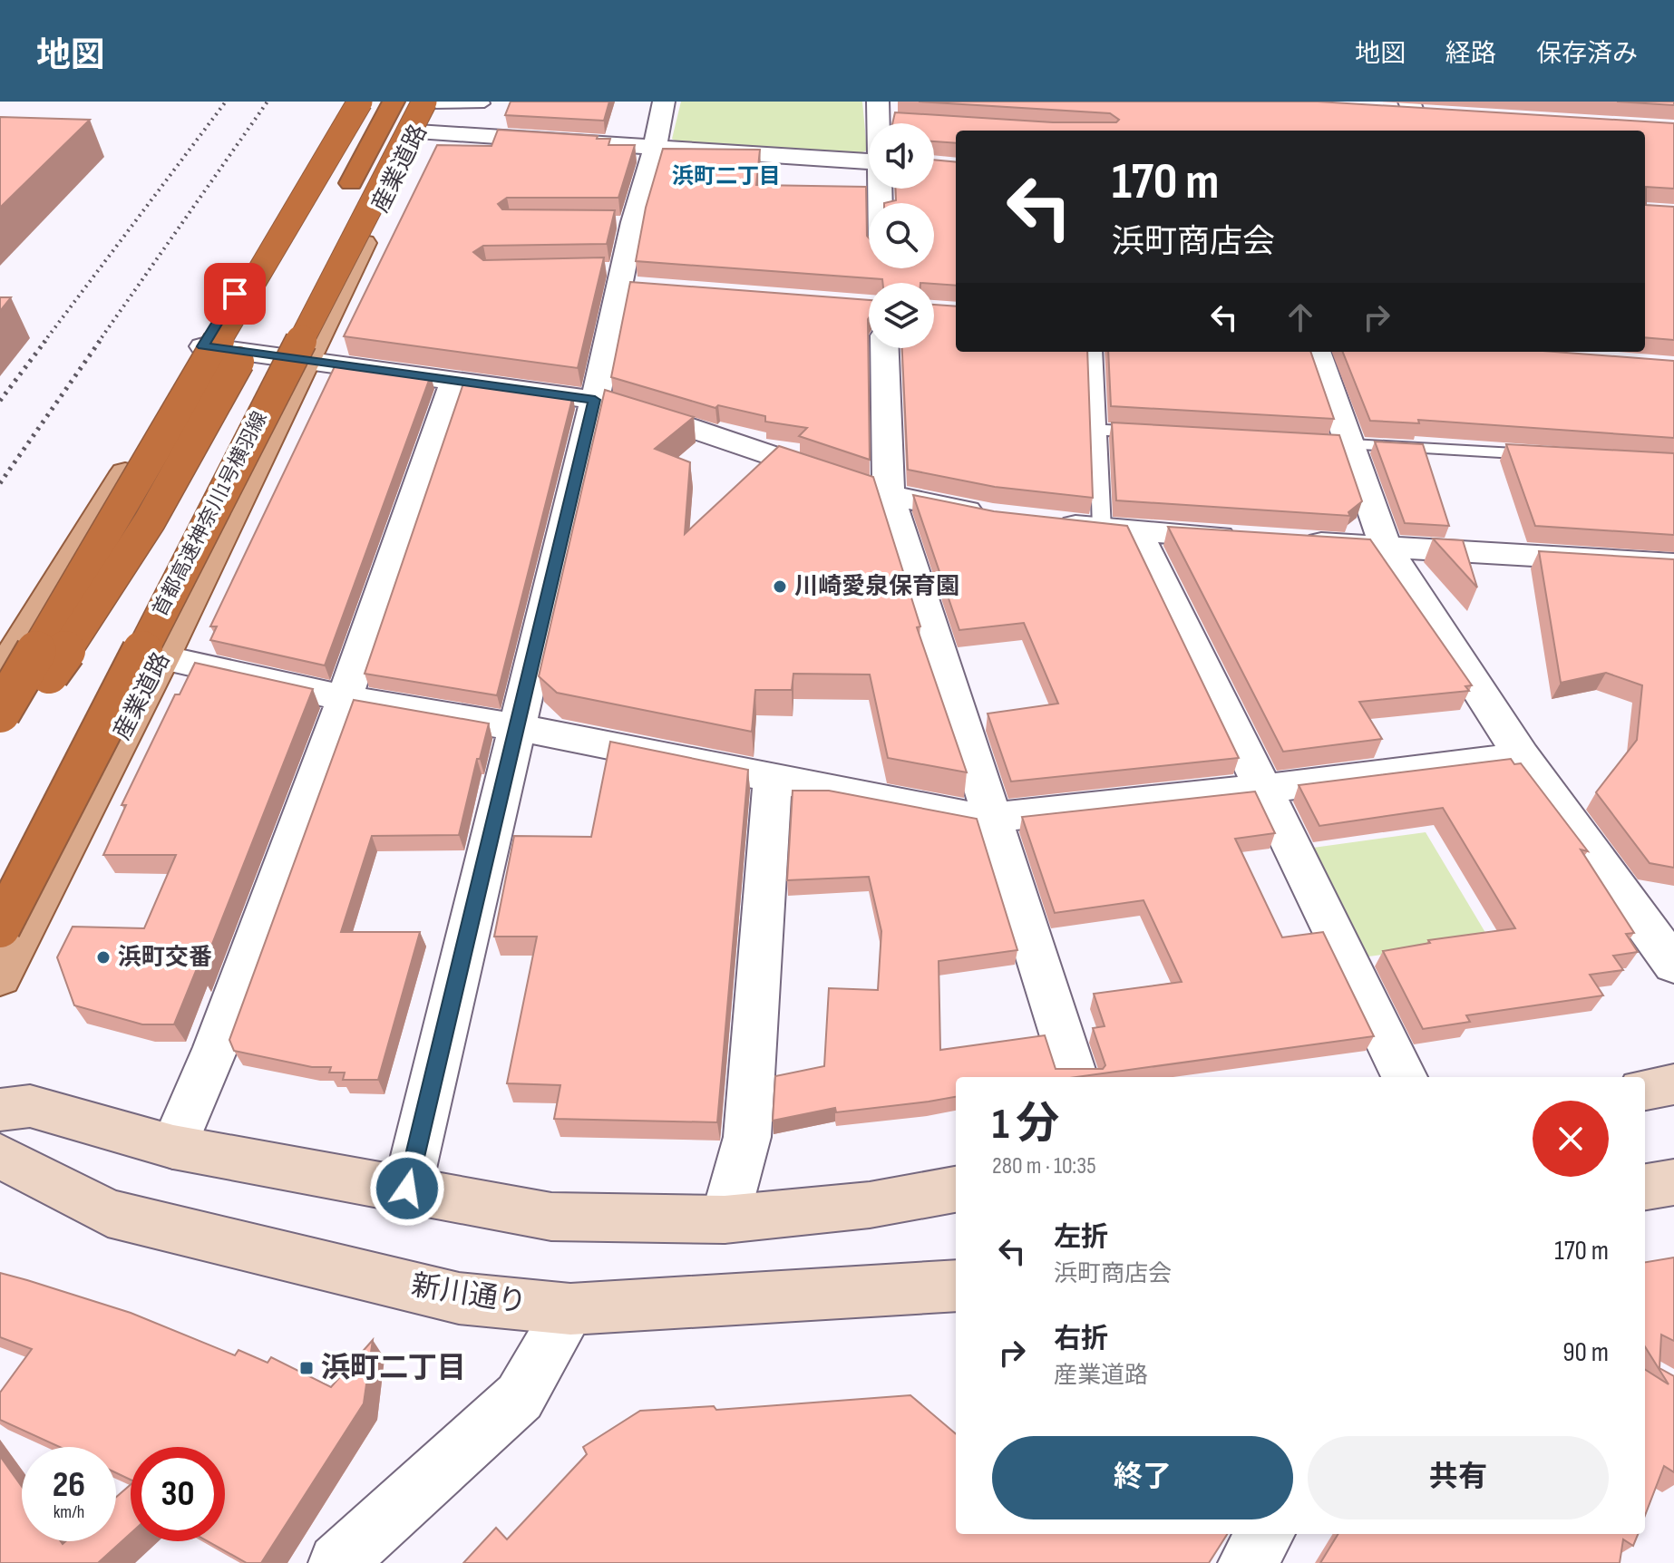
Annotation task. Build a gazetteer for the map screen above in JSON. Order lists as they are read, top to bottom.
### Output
{
  "streets": {
    "highway": ["首都高速神奈川1号横羽線"],
    "main road": ["産業道路", "新川通り"]
  },
  "crossings": [
    ["産業道路", "首都高速神奈川1号横羽線"]
  ],
  "districts": ["浜町二丁目"],
  "places": {
    "other": ["川崎愛泉保育園", "浜町交番"],
    "transit": ["浜町二丁目"]
  },
  "page": {
    "header": "地図",
    "nav": ["地図", "経路", "保存済み"],
    "turn": ["170 m", "浜町商店会"],
    "heading": ["1 分", "280 m · 10:35"],
    "list": [
      {
        "name": "左折",
        "note": "浜町商店会",
        "value": "170 m"
      },
      {
        "name": "右折",
        "note": "産業道路",
        "value": "90 m"
      }
    ],
    "buttons": ["終了", "共有"],
    "speed": "26 km/h",
    "limit": "30"
  }
}
